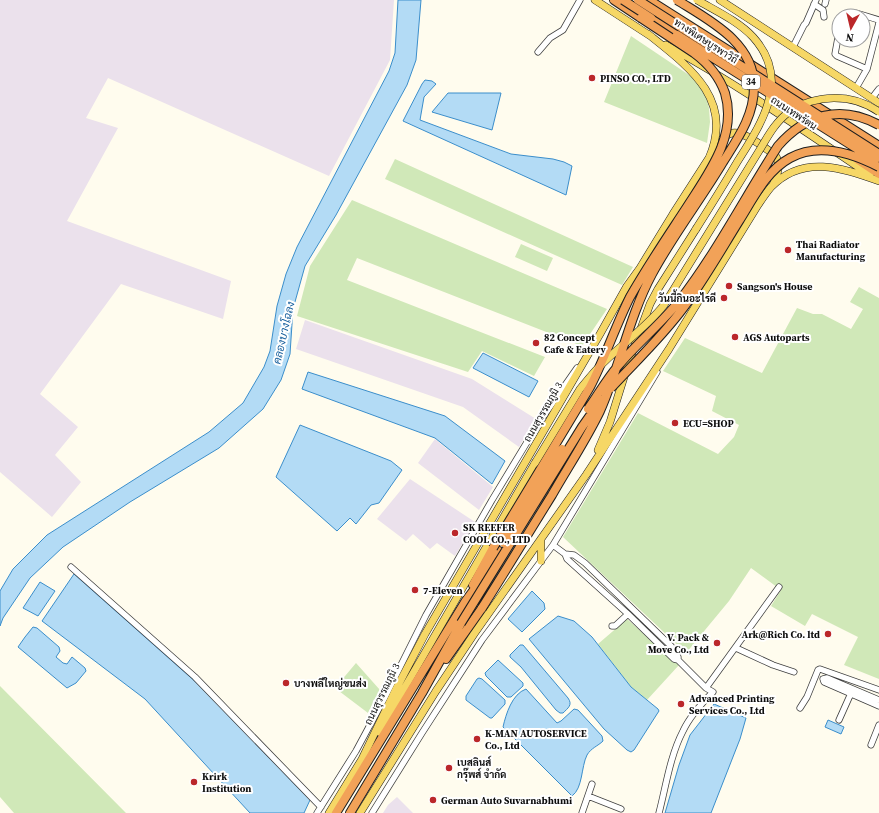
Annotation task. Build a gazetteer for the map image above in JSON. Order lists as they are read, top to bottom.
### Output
{
  "streets": {
    "highway": ["ทางพิเศษบูรพาวิถี", "34", "ถนนเทพรัตน"],
    "main road": ["ถนนสุวรรณภูมิ 3"]
  },
  "crossings": [
    ["ถนนเทพรัตน", "ถนนสุวรรณภูมิ 3"]
  ],
  "water": ["คลองบางโฉลง"],
  "places": [
    "PINSO CO., LTD",
    "Thai Radiator Manufacturing",
    "Sangson's House",
    "วันนี้กินอะไรดี",
    "AGS Autoparts",
    "82 Concept Cafe & Eatery",
    "ECU=SHOP",
    "SK REEFER COOL CO., LTD",
    "7-Eleven",
    "Ark@Rich Co. ltd",
    "V. Pack & Move Co., Ltd",
    "บางพลีใหญ่ขนส่ง",
    "Advanced Printing Services Co., Ltd",
    "K-MAN AUTOSERVICE Co., Ltd",
    "เบสลินส์ กรุ๊พส์ จำกัด",
    "Krirk Institution",
    "German Auto Suvarnabhumi"
  ],
  "north": "bottom"
}
